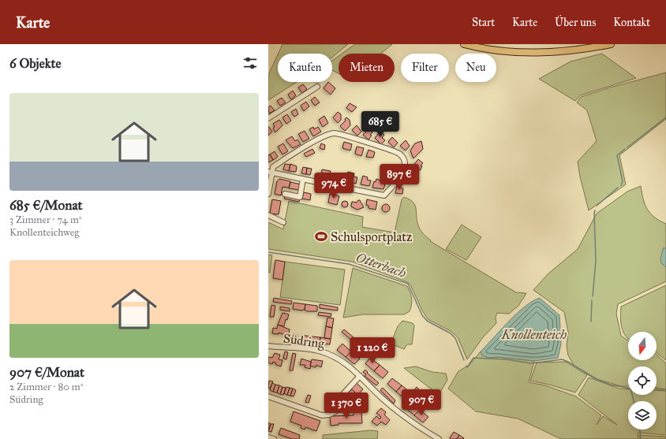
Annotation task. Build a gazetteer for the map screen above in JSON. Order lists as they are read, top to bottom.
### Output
{
  "streets": {
    "street": ["Südring"]
  },
  "water": ["Otterbach", "Knollenteich"],
  "places": {
    "sports": ["Schulsportplatz"]
  },
  "north": "bottom",
  "page": {
    "header": "Karte",
    "nav": [
      "Start",
      "Karte",
      "Über uns",
      "Kontakt"
    ],
    "heading": "6 Objekte",
    "chip": [
      "Kaufen",
      "Mieten",
      "Filter",
      "Neu"
    ],
    "list": [
      {
        "name": "685 €/Monat",
        "note": "3 Zimmer · 74 m² · Knollenteichweg"
      },
      {
        "name": "907 €/Monat",
        "note": "2 Zimmer · 80 m² · Südring"
      }
    ],
    "price": [
      "685 €",
      "897 €",
      "974 €",
      "1 220 €",
      "907 €",
      "1 370 €"
    ]
  }
}
